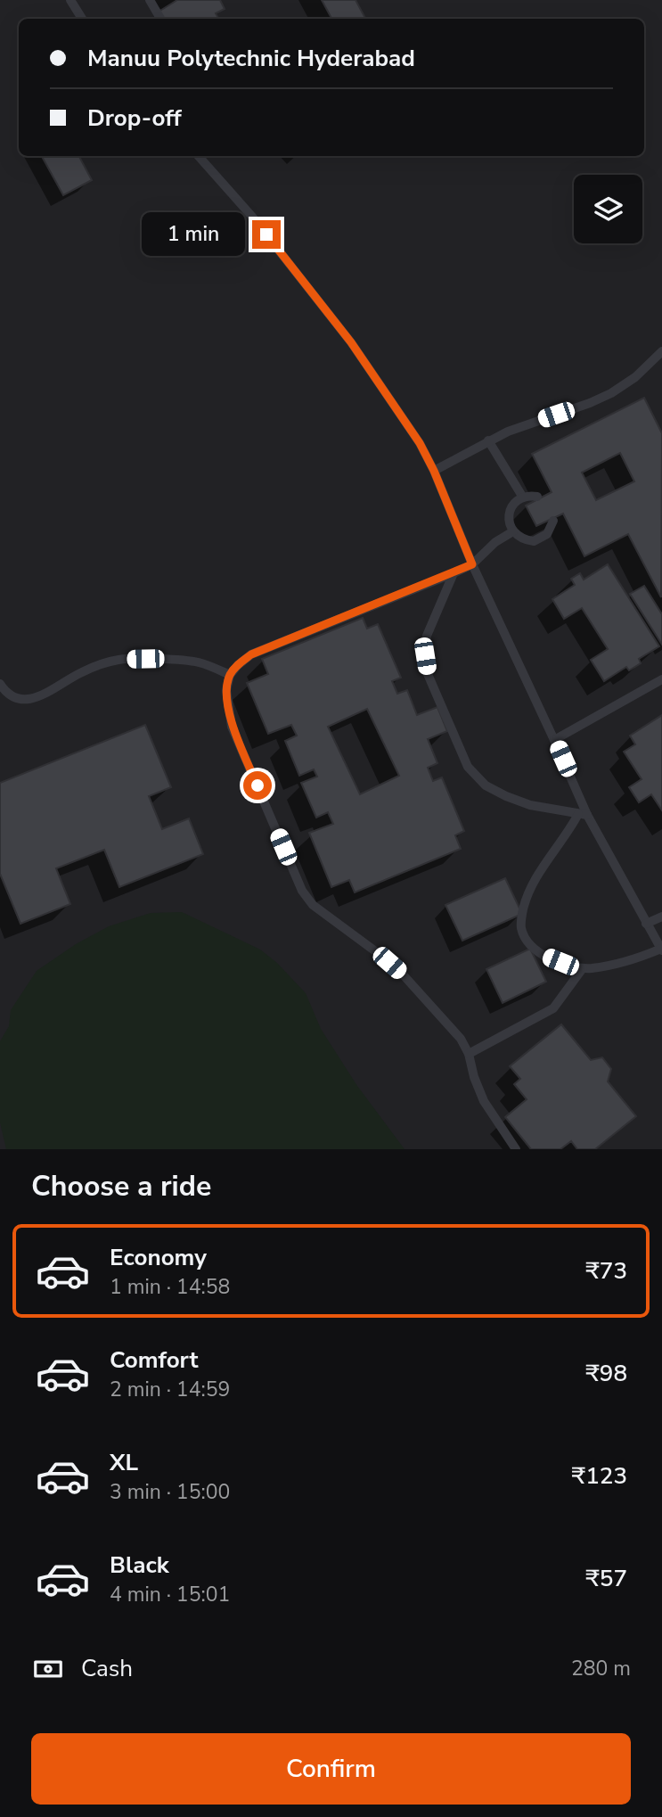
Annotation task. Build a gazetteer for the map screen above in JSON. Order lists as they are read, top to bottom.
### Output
{
  "page": {
    "banner": ["Manuu Polytechnic Hyderabad", "Drop-off"],
    "bubble": "1 min",
    "heading": "Choose a ride",
    "list": [
      {
        "name": "Economy",
        "note": "1 min · 14:58",
        "value": "₹73"
      },
      {
        "name": "Comfort",
        "note": "2 min · 14:59",
        "value": "₹98"
      },
      {
        "name": "XL",
        "note": "3 min · 15:00",
        "value": "₹123"
      },
      {
        "name": "Black",
        "note": "4 min · 15:01",
        "value": "₹57"
      }
    ],
    "pay": ["Cash", "280 m"],
    "buttons": "Confirm"
  }
}
